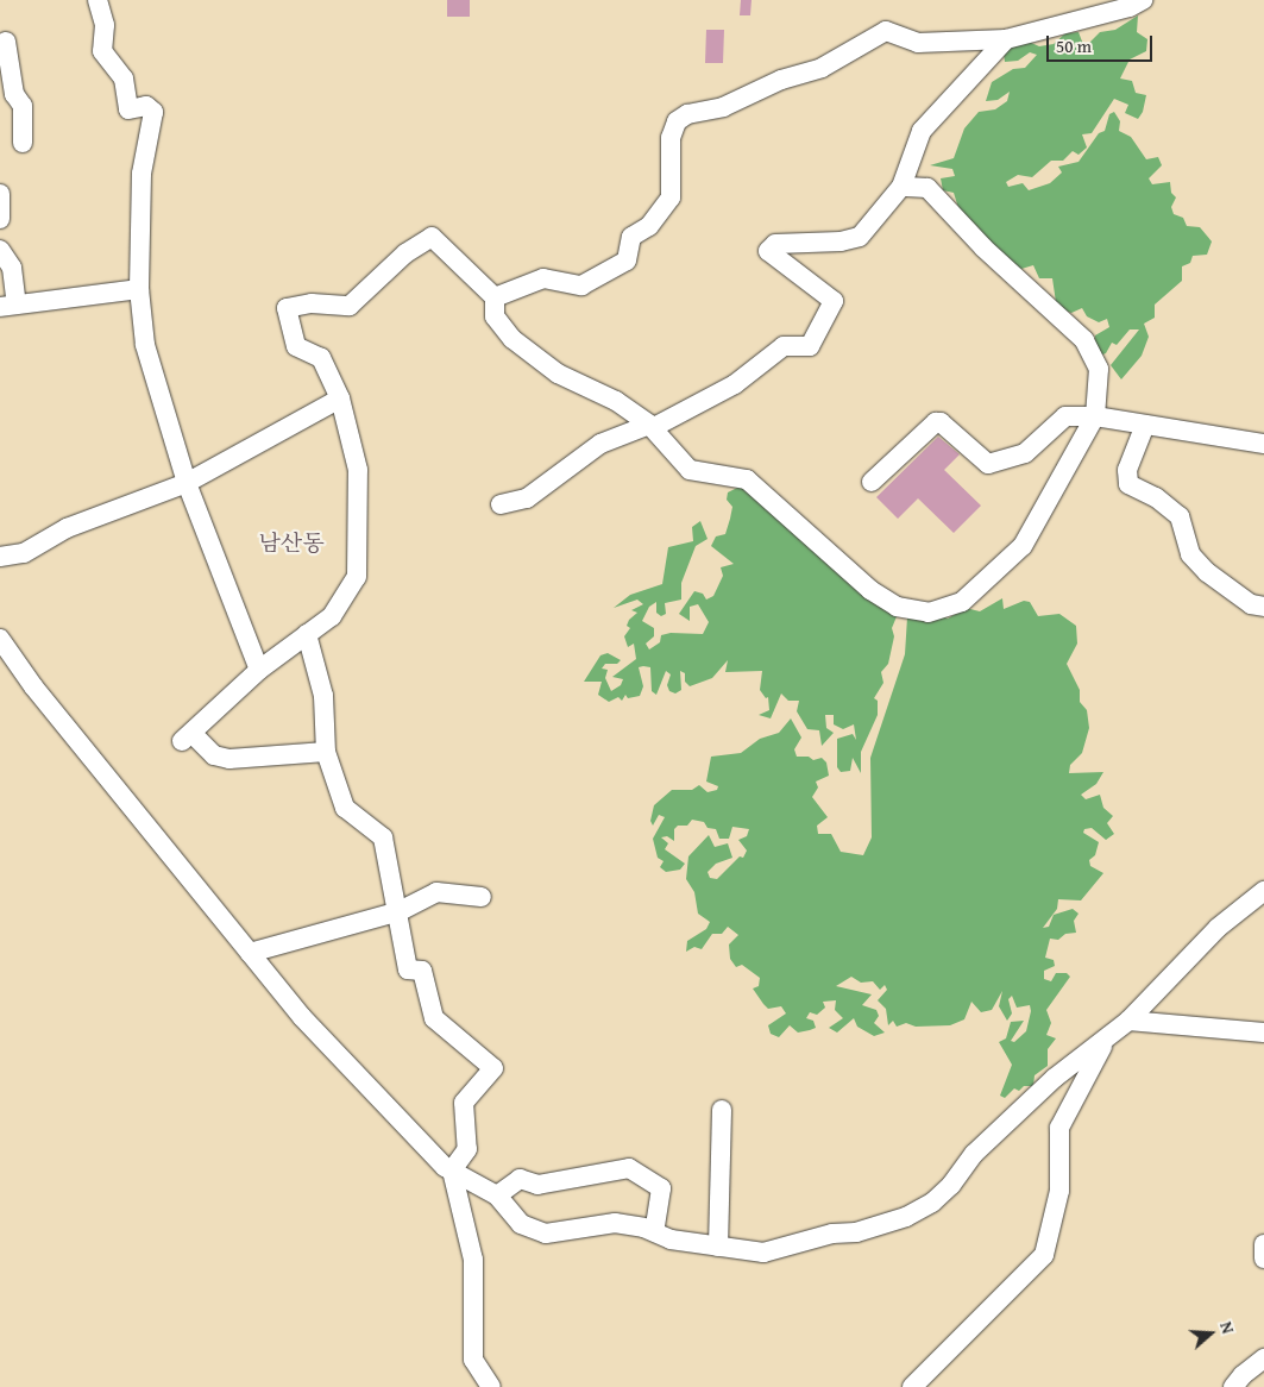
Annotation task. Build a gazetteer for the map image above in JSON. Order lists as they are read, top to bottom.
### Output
{
  "districts": ["남산동"],
  "scale_bar": "50 m",
  "north": "right"
}
